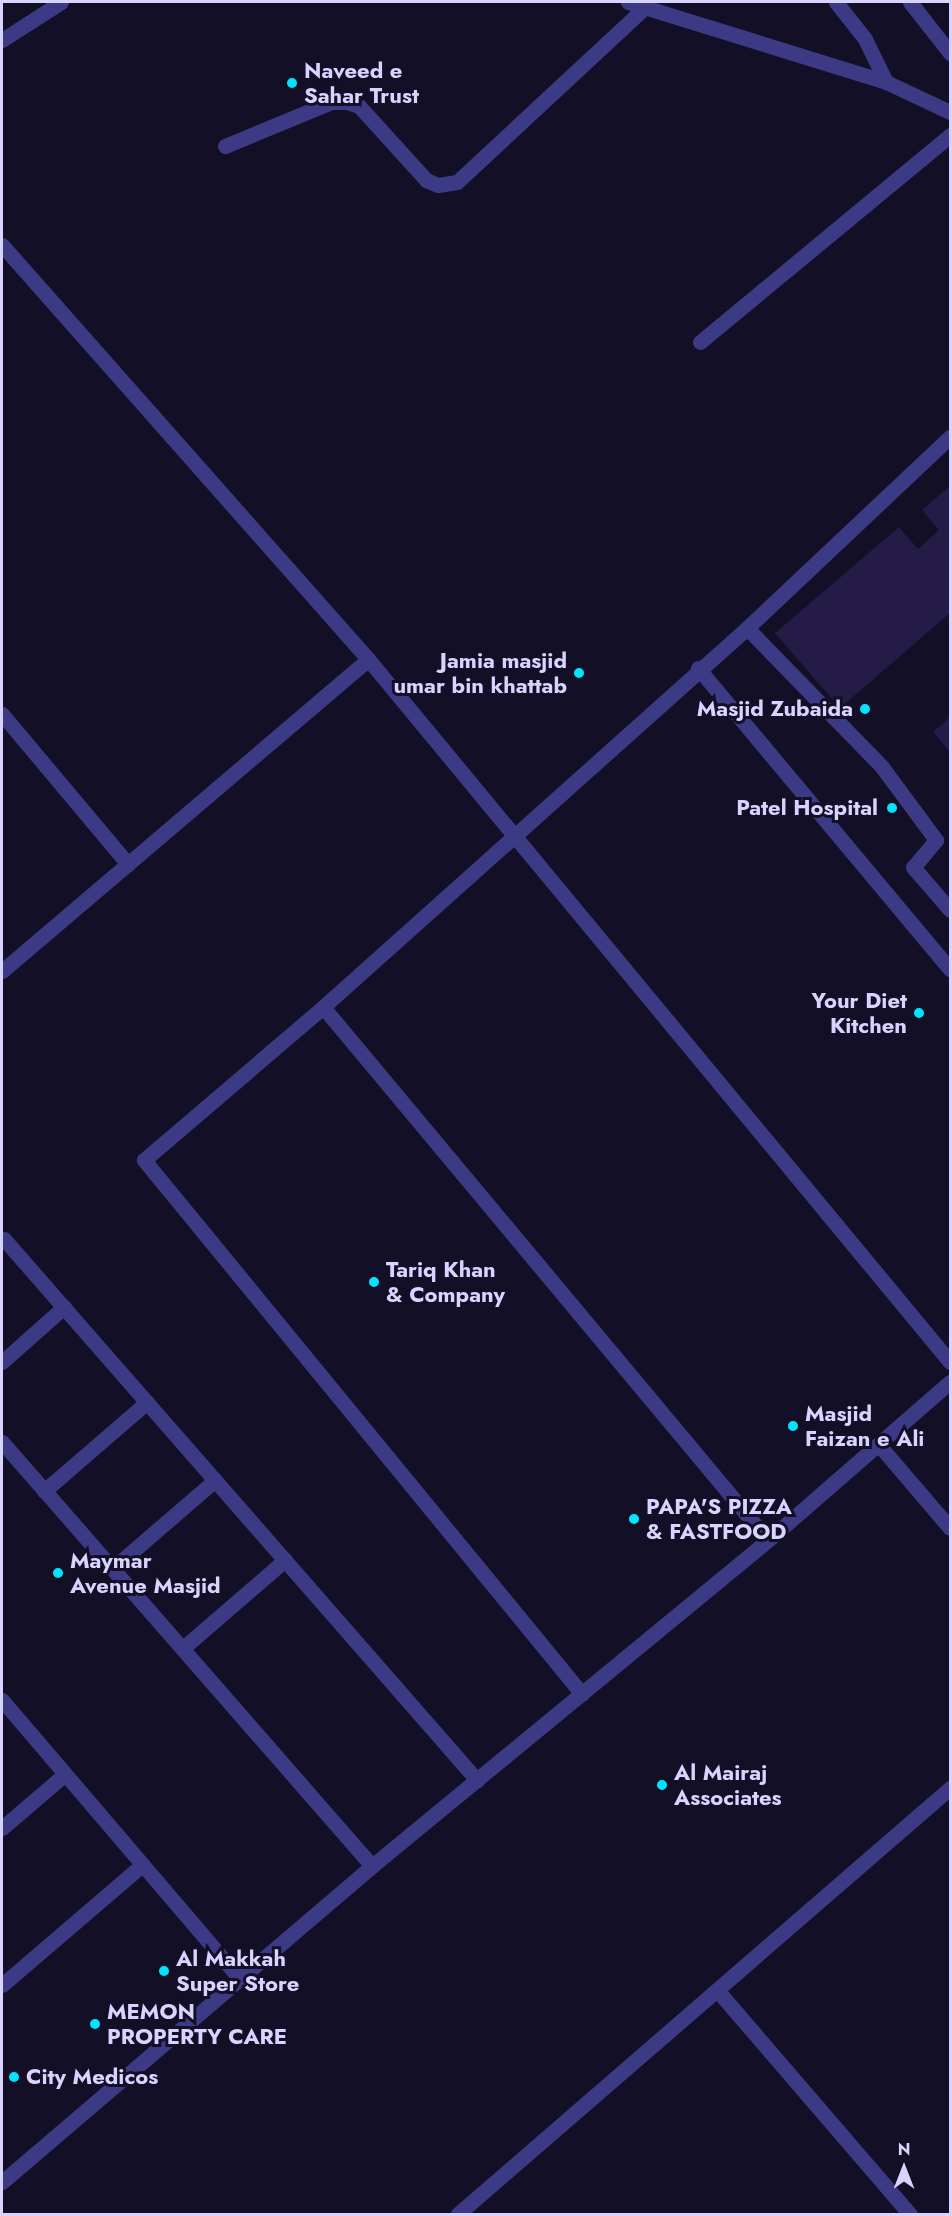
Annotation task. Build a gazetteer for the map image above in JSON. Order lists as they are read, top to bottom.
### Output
{
  "places": [
    "Naveed e Sahar Trust",
    "Jamia masjid umar bin khattab",
    "Masjid Zubaida",
    "Patel Hospital",
    "Your Diet Kitchen",
    "Tariq Khan & Company",
    "Masjid Faizan e Ali",
    "PAPA'S PIZZA & FASTFOOD",
    "Maymar Avenue Masjid",
    "Al Mairaj Associates",
    "Al Makkah Super Store",
    "MEMON PROPERTY CARE",
    "City Medicos"
  ],
  "north": "top"
}
